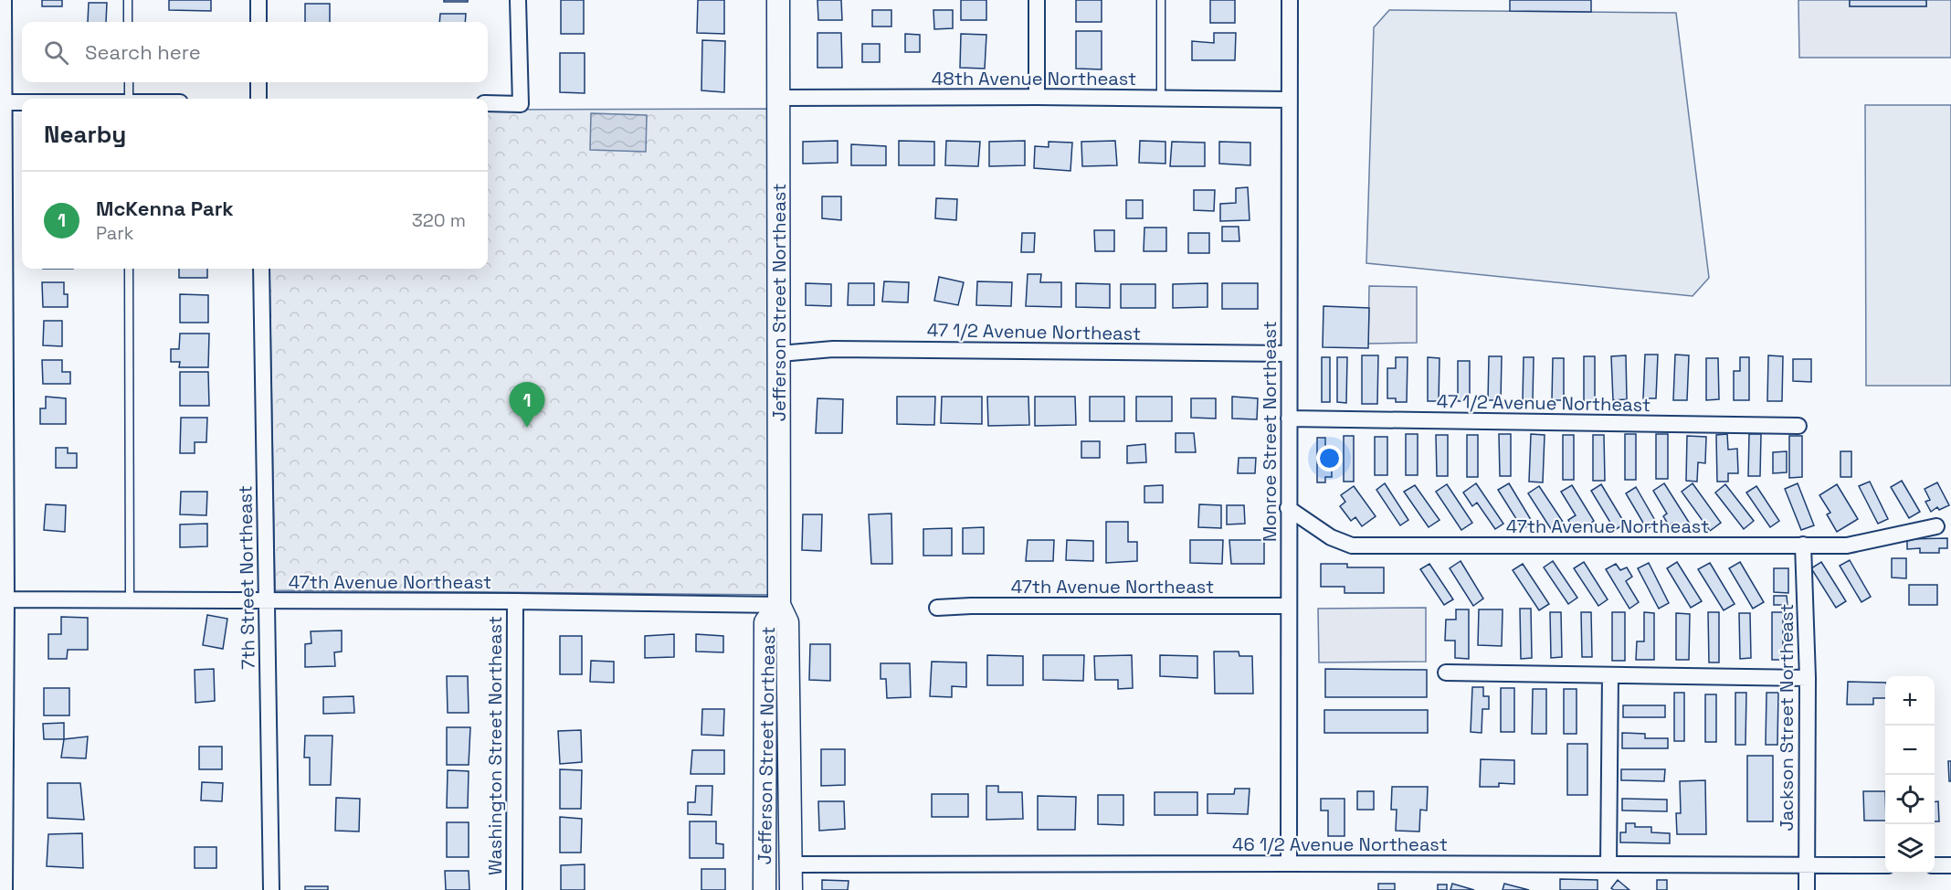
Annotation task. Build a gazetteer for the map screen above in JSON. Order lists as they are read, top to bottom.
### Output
{
  "streets": {
    "street": [
      "48th Avenue Northeast",
      "Jefferson Street Northeast",
      "47 1/2 Avenue Northeast",
      "Monroe Street Northeast",
      "47th Avenue Northeast",
      "7th Street Northeast",
      "Jackson Street Northeast",
      "Washington Street Northeast",
      "46 1/2 Avenue Northeast"
    ]
  },
  "crossings": [
    ["48th Avenue Northeast", "Jefferson Street Northeast"],
    ["48th Avenue Northeast", "Monroe Street Northeast"],
    ["Jefferson Street Northeast", "47 1/2 Avenue Northeast"],
    ["Jefferson Street Northeast", "47th Avenue Northeast"],
    ["Jefferson Street Northeast", "46 1/2 Avenue Northeast"],
    ["47 1/2 Avenue Northeast", "Monroe Street Northeast"],
    ["Monroe Street Northeast", "47th Avenue Northeast"],
    ["Monroe Street Northeast", "46 1/2 Avenue Northeast"],
    ["47th Avenue Northeast", "7th Street Northeast"],
    ["47th Avenue Northeast", "Jackson Street Northeast"],
    ["47th Avenue Northeast", "Washington Street Northeast"],
    ["Jackson Street Northeast", "46 1/2 Avenue Northeast"]
  ],
  "page": {
    "search": "Search here",
    "heading": "Nearby",
    "list": [
      {
        "mark": "1",
        "name": "McKenna Park",
        "note": "Park",
        "value": "320 m"
      }
    ],
    "pins": "1",
    "map_buttons": ["+", "−"]
  }
}
